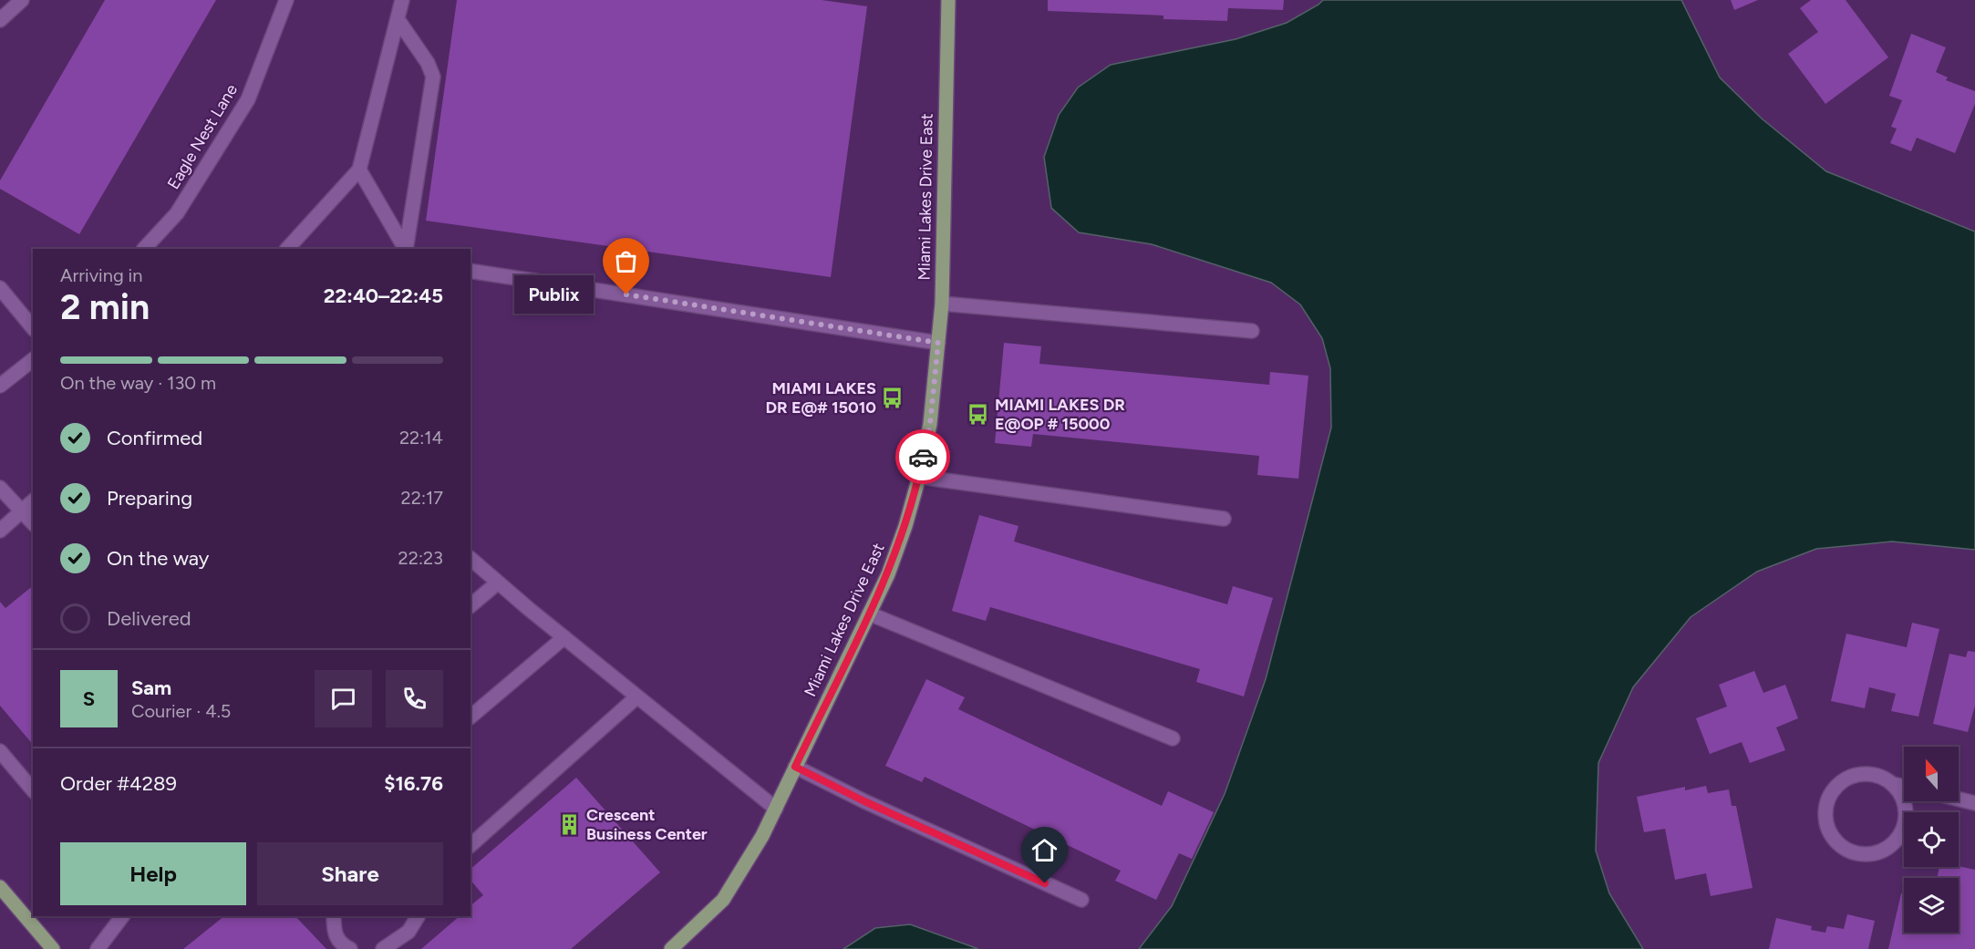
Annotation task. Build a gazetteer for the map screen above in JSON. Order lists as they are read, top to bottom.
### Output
{
  "streets": {
    "main road": ["Miami Lakes Drive East"],
    "street": ["Eagle Nest Lane"]
  },
  "places": {
    "other": ["Publix"],
    "bus stop": ["MIAMI LAKES DR E@# 15010", "MIAMI LAKES DR E@OP # 15000"],
    "building": ["Crescent Business Center"]
  },
  "north": "top",
  "page": {
    "heading": ["2 min", "Arriving in", "22:40–22:45"],
    "panel": [
      "Sam",
      "Courier · 4.5",
      "Order #4289",
      "$16.76"
    ],
    "bubble": "Publix",
    "bar": "On the way · 130 m",
    "list": [
      ["Confirmed", "22:14"],
      ["Preparing", "22:17"],
      ["On the way", "22:23"],
      "Delivered"
    ],
    "round": "S",
    "buttons": ["Help", "Share"]
  }
}
